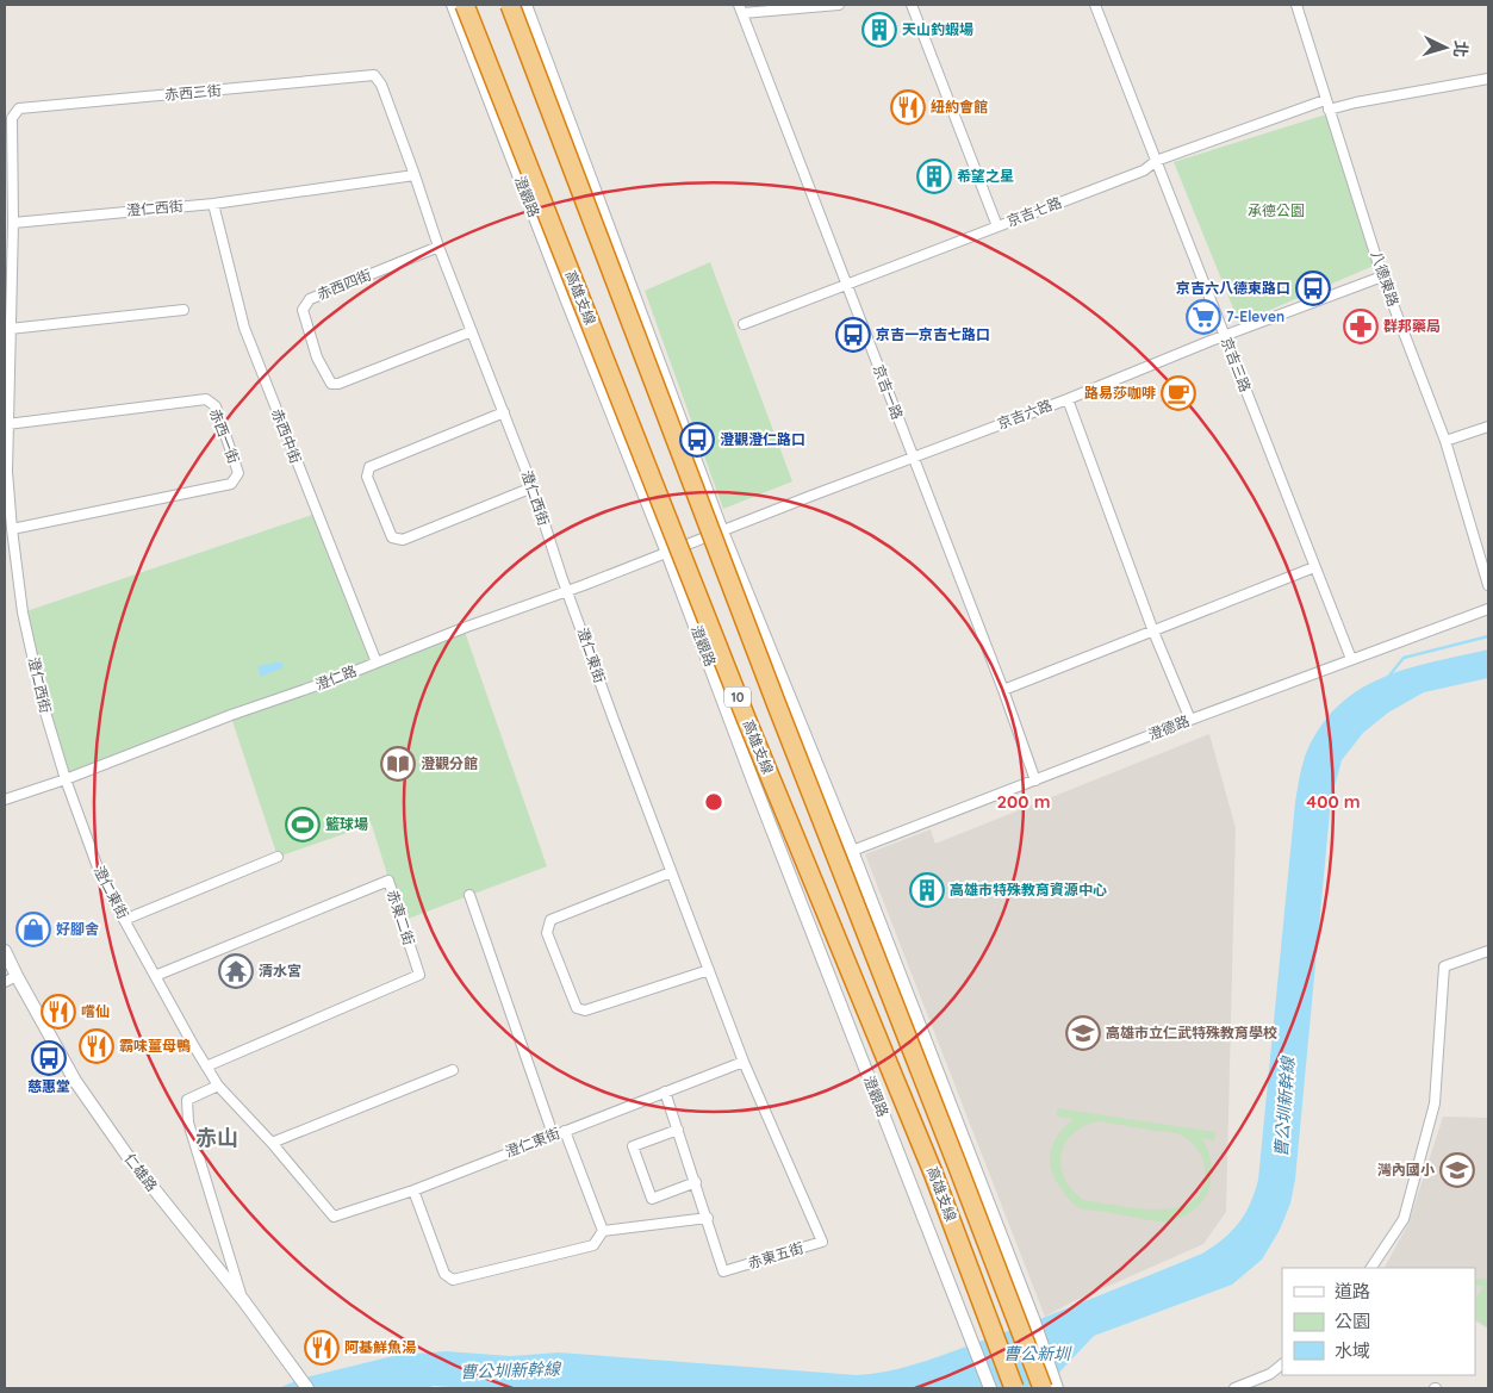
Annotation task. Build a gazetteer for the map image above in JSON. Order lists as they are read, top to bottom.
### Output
{
  "streets": {
    "highway": ["高雄支線", "10"],
    "street": [
      "赤西三街",
      "澄觀路",
      "澄仁西街",
      "京吉七路",
      "八德東路",
      "赤西四街",
      "京吉三路",
      "京吉一路",
      "京吉六路",
      "赤西一街",
      "赤西中街",
      "澄仁東街",
      "澄仁路",
      "澄德路",
      "赤東二街",
      "仁雄路",
      "赤東五街"
    ]
  },
  "crossings": [
    ["赤西三街", "澄仁西街"],
    ["澄觀路", "京吉六路"],
    ["澄觀路", "澄仁路"],
    ["澄仁西街", "赤西四街"],
    ["澄仁西街", "赤西一街"],
    ["澄仁西街", "赤西中街"],
    ["澄仁西街", "澄仁東街"],
    ["澄仁西街", "澄仁路"],
    ["京吉七路", "八德東路"],
    ["京吉七路", "京吉三路"],
    ["京吉七路", "京吉一路"],
    ["八德東路", "京吉六路"],
    ["京吉三路", "京吉六路"],
    ["京吉三路", "澄德路"],
    ["京吉一路", "京吉六路"],
    ["京吉一路", "澄德路"],
    ["京吉六路", "澄仁路"],
    ["赤西中街", "澄仁路"],
    ["澄仁東街", "澄仁路"],
    ["澄仁東街", "赤東二街"],
    ["澄仁東街", "赤東五街"]
  ],
  "districts": ["赤山"],
  "water": ["曹公圳新幹線", "曹公新圳"],
  "parks": ["承德公園"],
  "places": {
    "building": ["天山釣蝦場", "希望之星", "高雄市特殊教育資源中心"],
    "restaurant": [
      "紐約會館",
      "嚐仙",
      "霸味薑母鴨",
      "阿基鮮魚湯"
    ],
    "bus stop": [
      "京吉六八德東路口",
      "京吉一京吉七路口",
      "澄觀澄仁路口",
      "慈惠堂"
    ],
    "supermarket": ["7-Eleven"],
    "pharmacy": ["群邦藥局"],
    "cafe": ["路易莎咖啡"],
    "library": ["澄觀分館"],
    "sports": ["籃球場"],
    "shop": ["好腳舍"],
    "temple": ["清水宮"],
    "school or university": ["高雄市立仁武特殊教育學校", "灣內國小"]
  },
  "legend": ["道路", "公園", "水域"],
  "north": "right",
  "rings": ["200 m", "400 m"]
}
